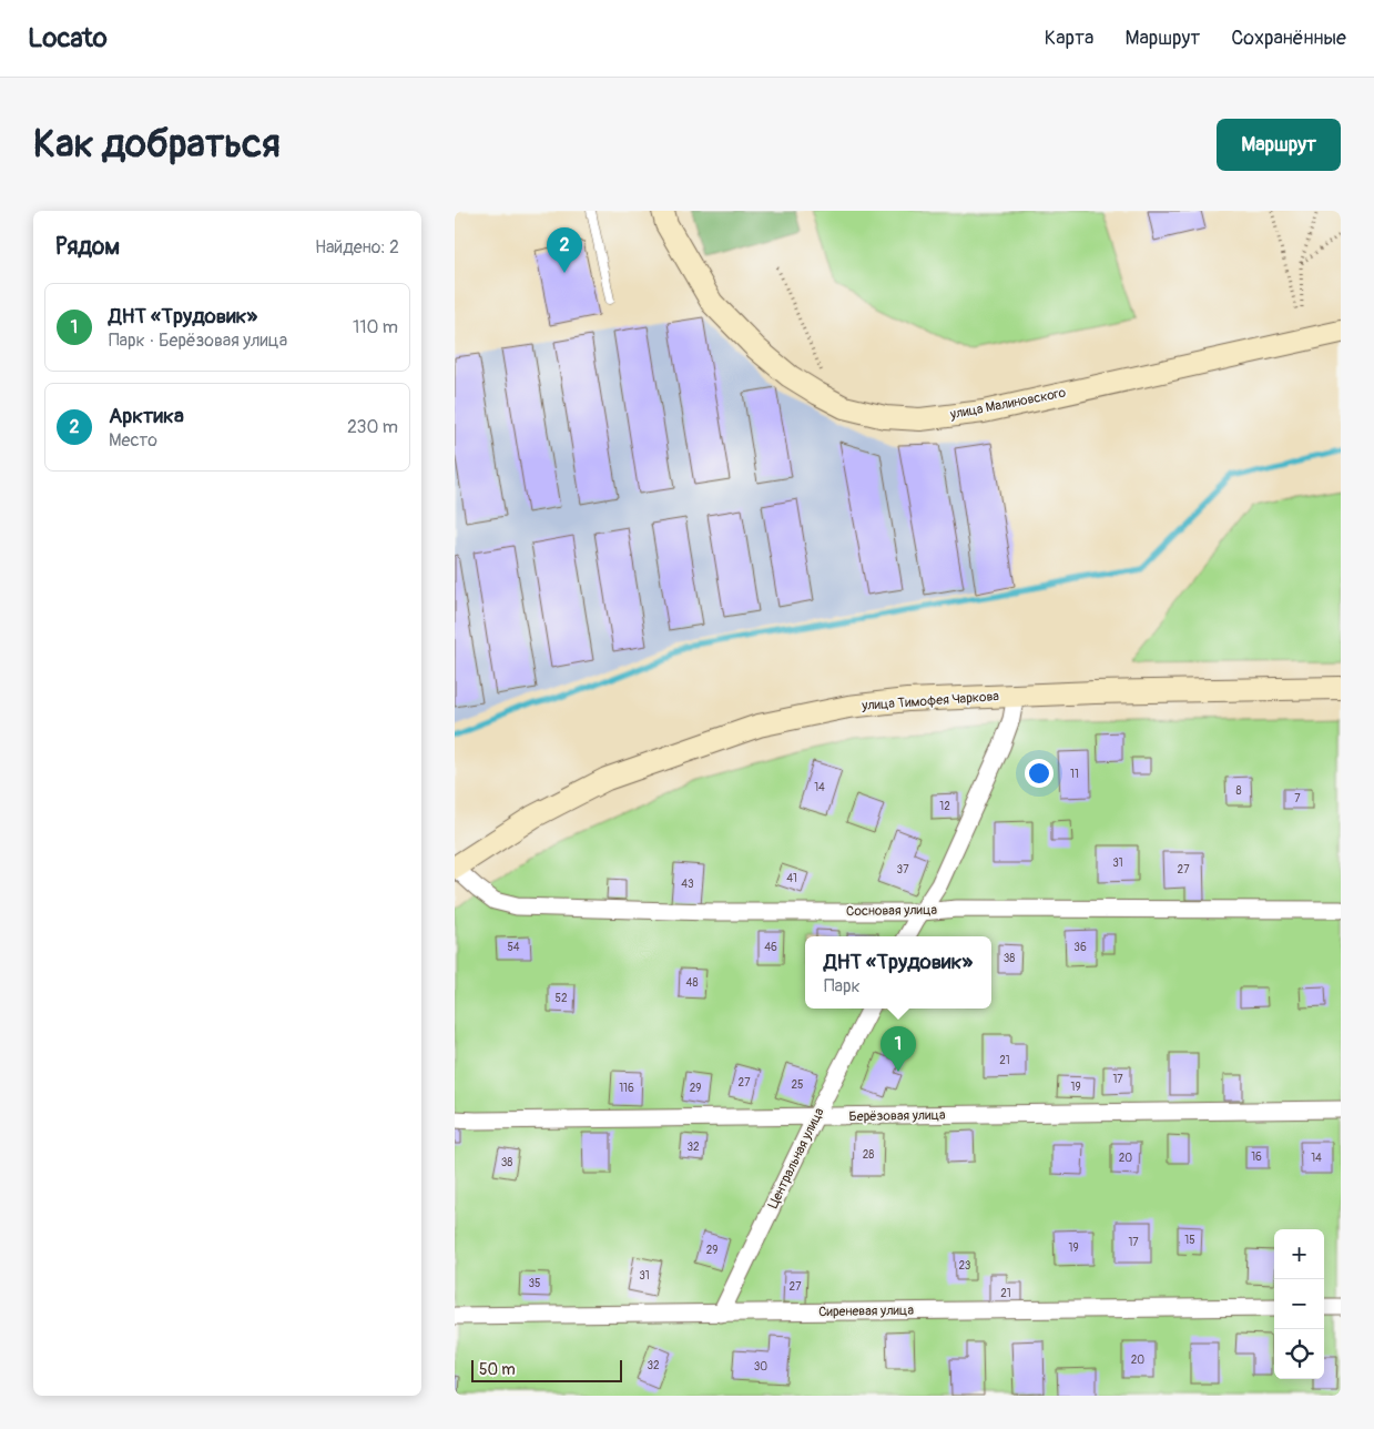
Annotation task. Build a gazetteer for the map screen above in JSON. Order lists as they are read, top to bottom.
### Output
{
  "streets": {
    "main road": ["улица Малиновского", "улица Тимофея Чаркова"],
    "street": [
      "Сосновая улица",
      "Берёзовая улица",
      "Центральная улица",
      "Сиреневая улица"
    ]
  },
  "crossings": [
    ["улица Тимофея Чаркова", "Сосновая улица"],
    ["Берёзовая улица", "Центральная улица"],
    ["Центральная улица", "Сиреневая улица"]
  ],
  "house_numbers": [
    "11",
    "14",
    "8",
    "7",
    "12",
    "31",
    "37",
    "27",
    "41",
    "43",
    "54",
    "46",
    "36",
    "38",
    "48",
    "52",
    "21",
    "17",
    "27",
    "25",
    "19",
    "116",
    "29",
    "32",
    "28",
    "16",
    "20",
    "14",
    "38",
    "15",
    "17",
    "19",
    "29",
    "23",
    "31",
    "35",
    "27",
    "21",
    "20",
    "32",
    "30"
  ],
  "scale_bar": "50 m",
  "page": {
    "header": "Locato",
    "nav": ["Карта", "Маршрут", "Сохранённые"],
    "buttons": "Маршрут",
    "title": "Как добраться",
    "heading": ["Рядом", "Найдено: 2"],
    "pins": ["2", "1"],
    "list": [
      {
        "mark": "1",
        "name": "ДНТ «Трудовик»",
        "note": "Парк · Берёзовая улица",
        "value": "110 m"
      },
      {
        "mark": "2",
        "name": "Арктика",
        "note": "Место",
        "value": "230 m"
      }
    ],
    "popup": ["ДНТ «Трудовик»", "Парк"],
    "map_buttons": ["+", "−"],
    "scale": "50 m"
  }
}
